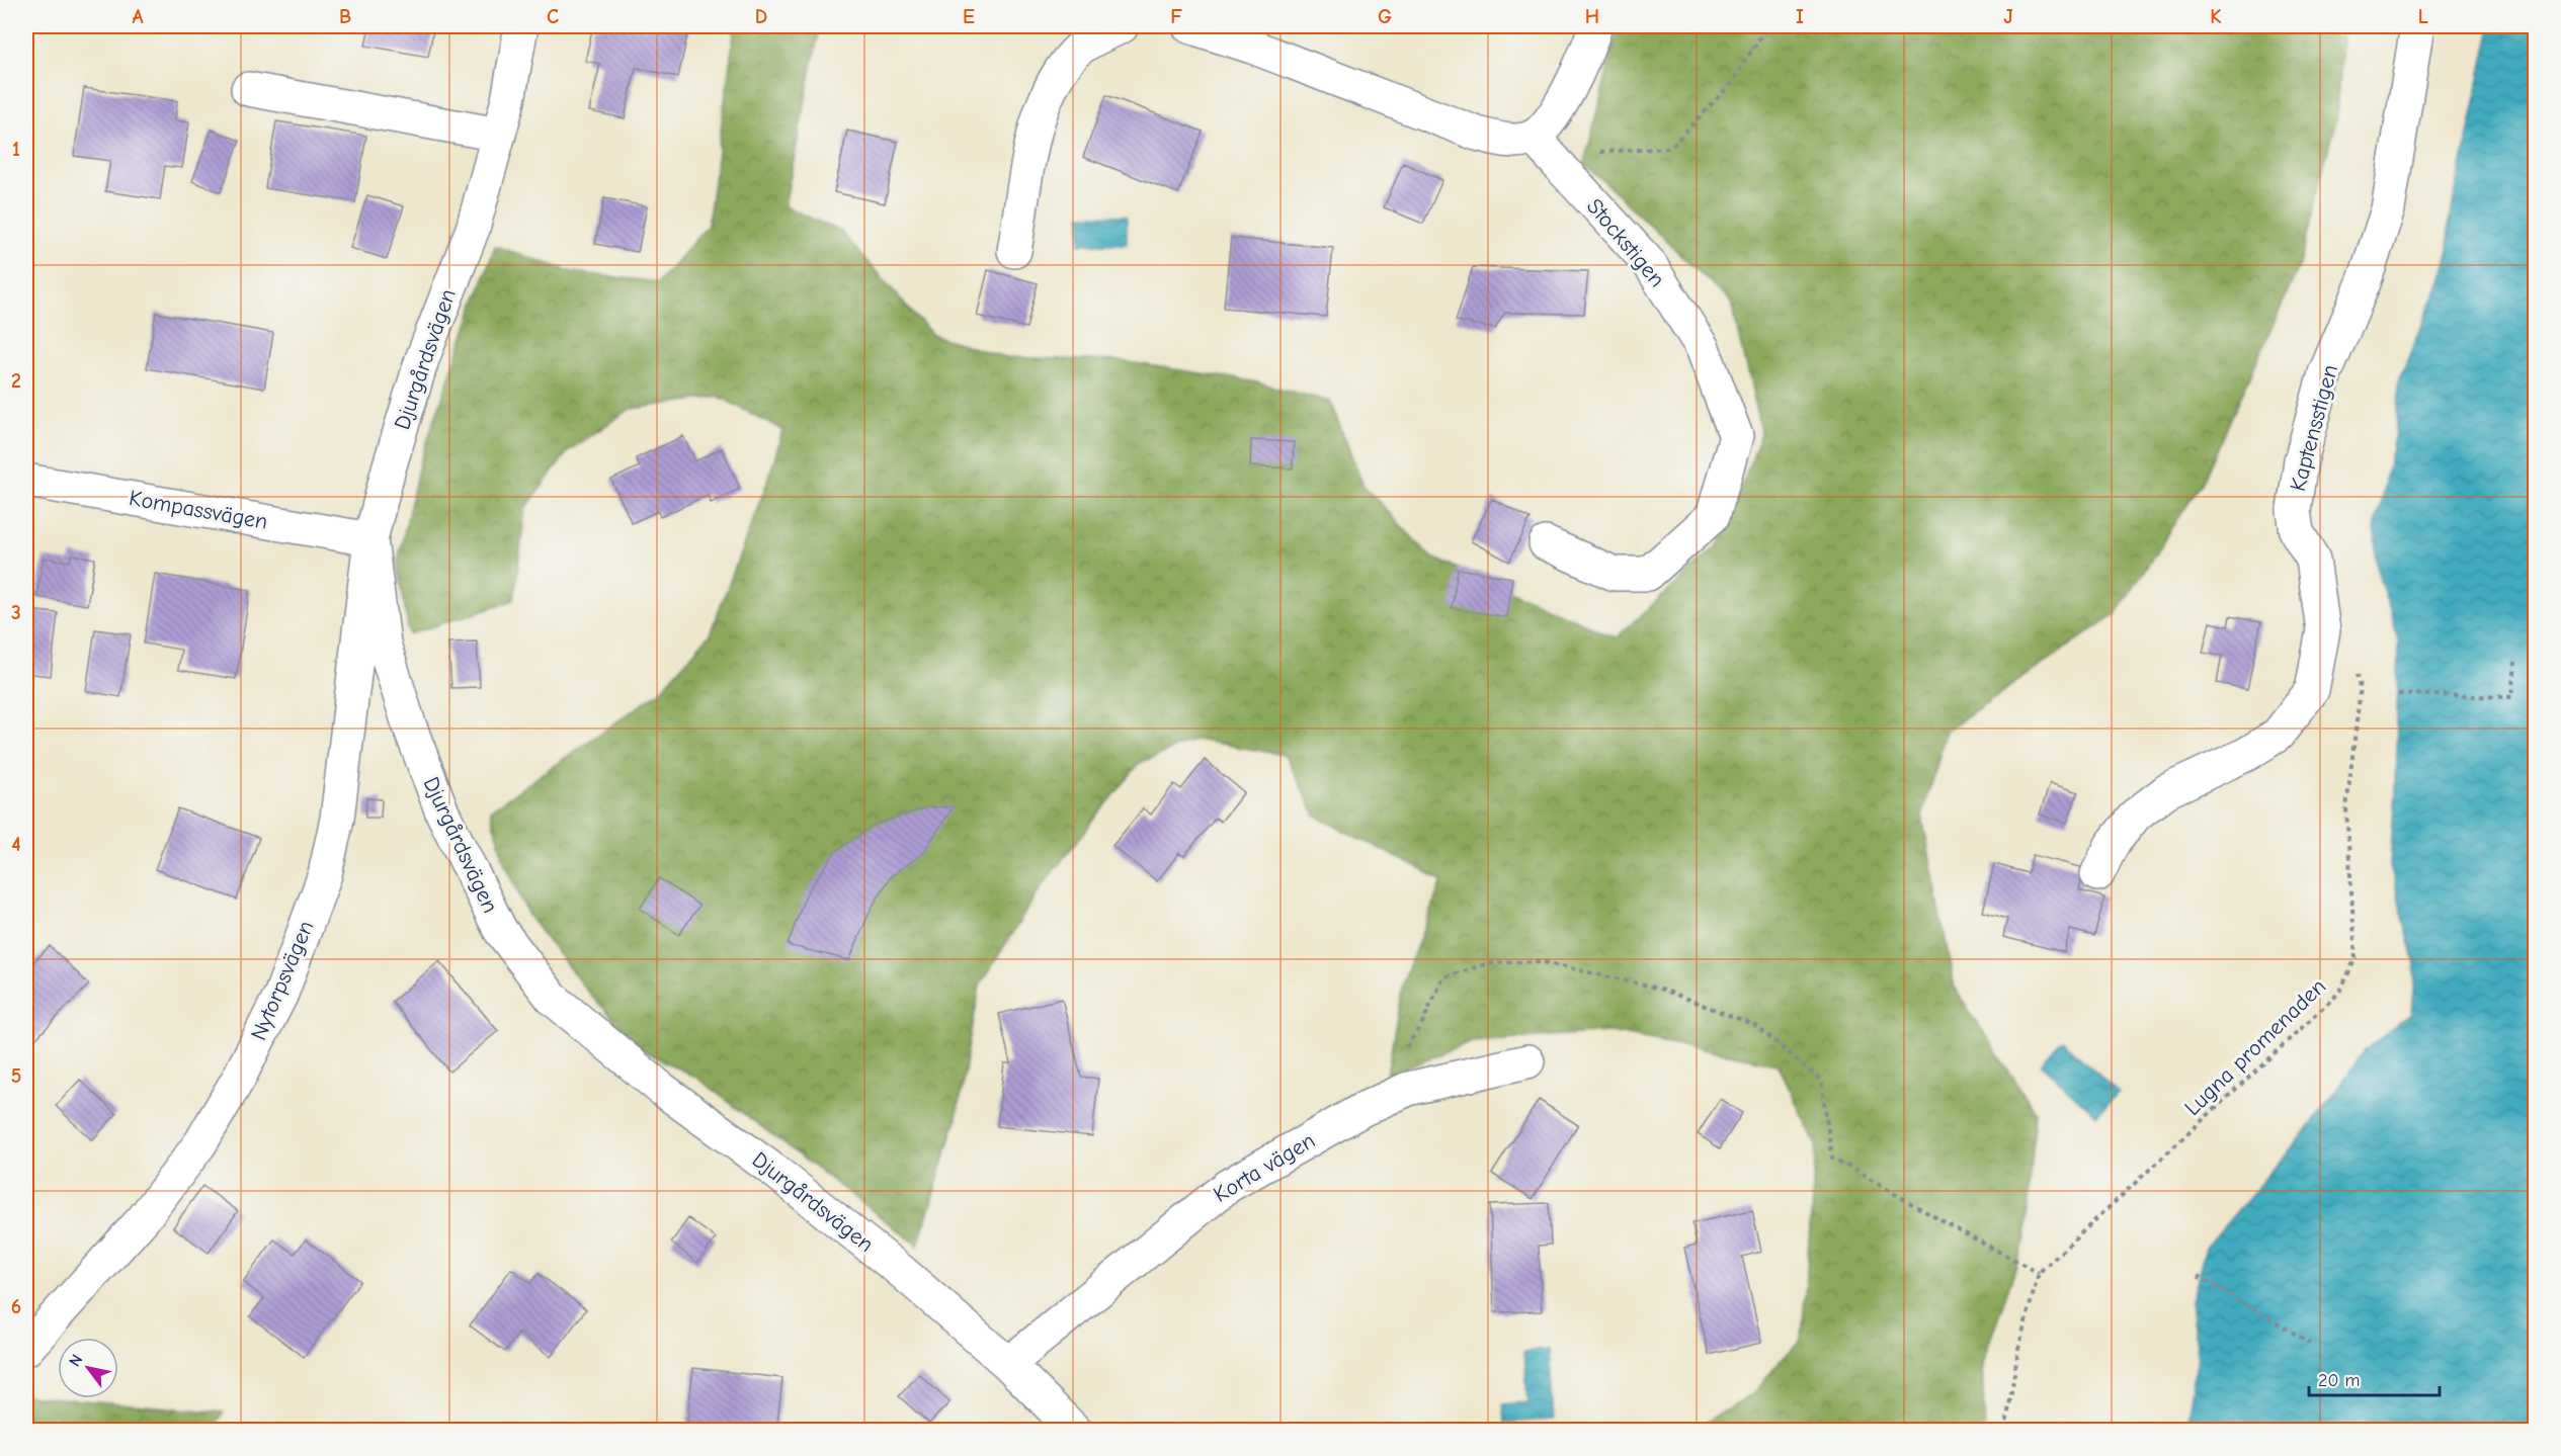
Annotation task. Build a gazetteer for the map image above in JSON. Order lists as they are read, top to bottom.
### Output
{
  "streets": {
    "street": [
      "Stockstigen",
      "Djurgårdsvägen",
      "Kaptensstigen",
      "Kompassvägen",
      "Nytorpsvägen",
      "Korta vägen"
    ],
    "path": ["Lugna promenaden"]
  },
  "crossings": [
    ["Djurgårdsvägen", "Kompassvägen"],
    ["Djurgårdsvägen", "Nytorpsvägen"],
    ["Djurgårdsvägen", "Korta vägen"],
    ["Kompassvägen", "Nytorpsvägen"]
  ],
  "scale_bar": "20 m",
  "north": "top left",
  "grid": {
    "columns": [
      "A",
      "B",
      "C",
      "D",
      "E",
      "F",
      "G",
      "H",
      "I",
      "J",
      "K",
      "L"
    ],
    "rows": [
      "1",
      "2",
      "3",
      "4",
      "5",
      "6"
    ]
  }
}
